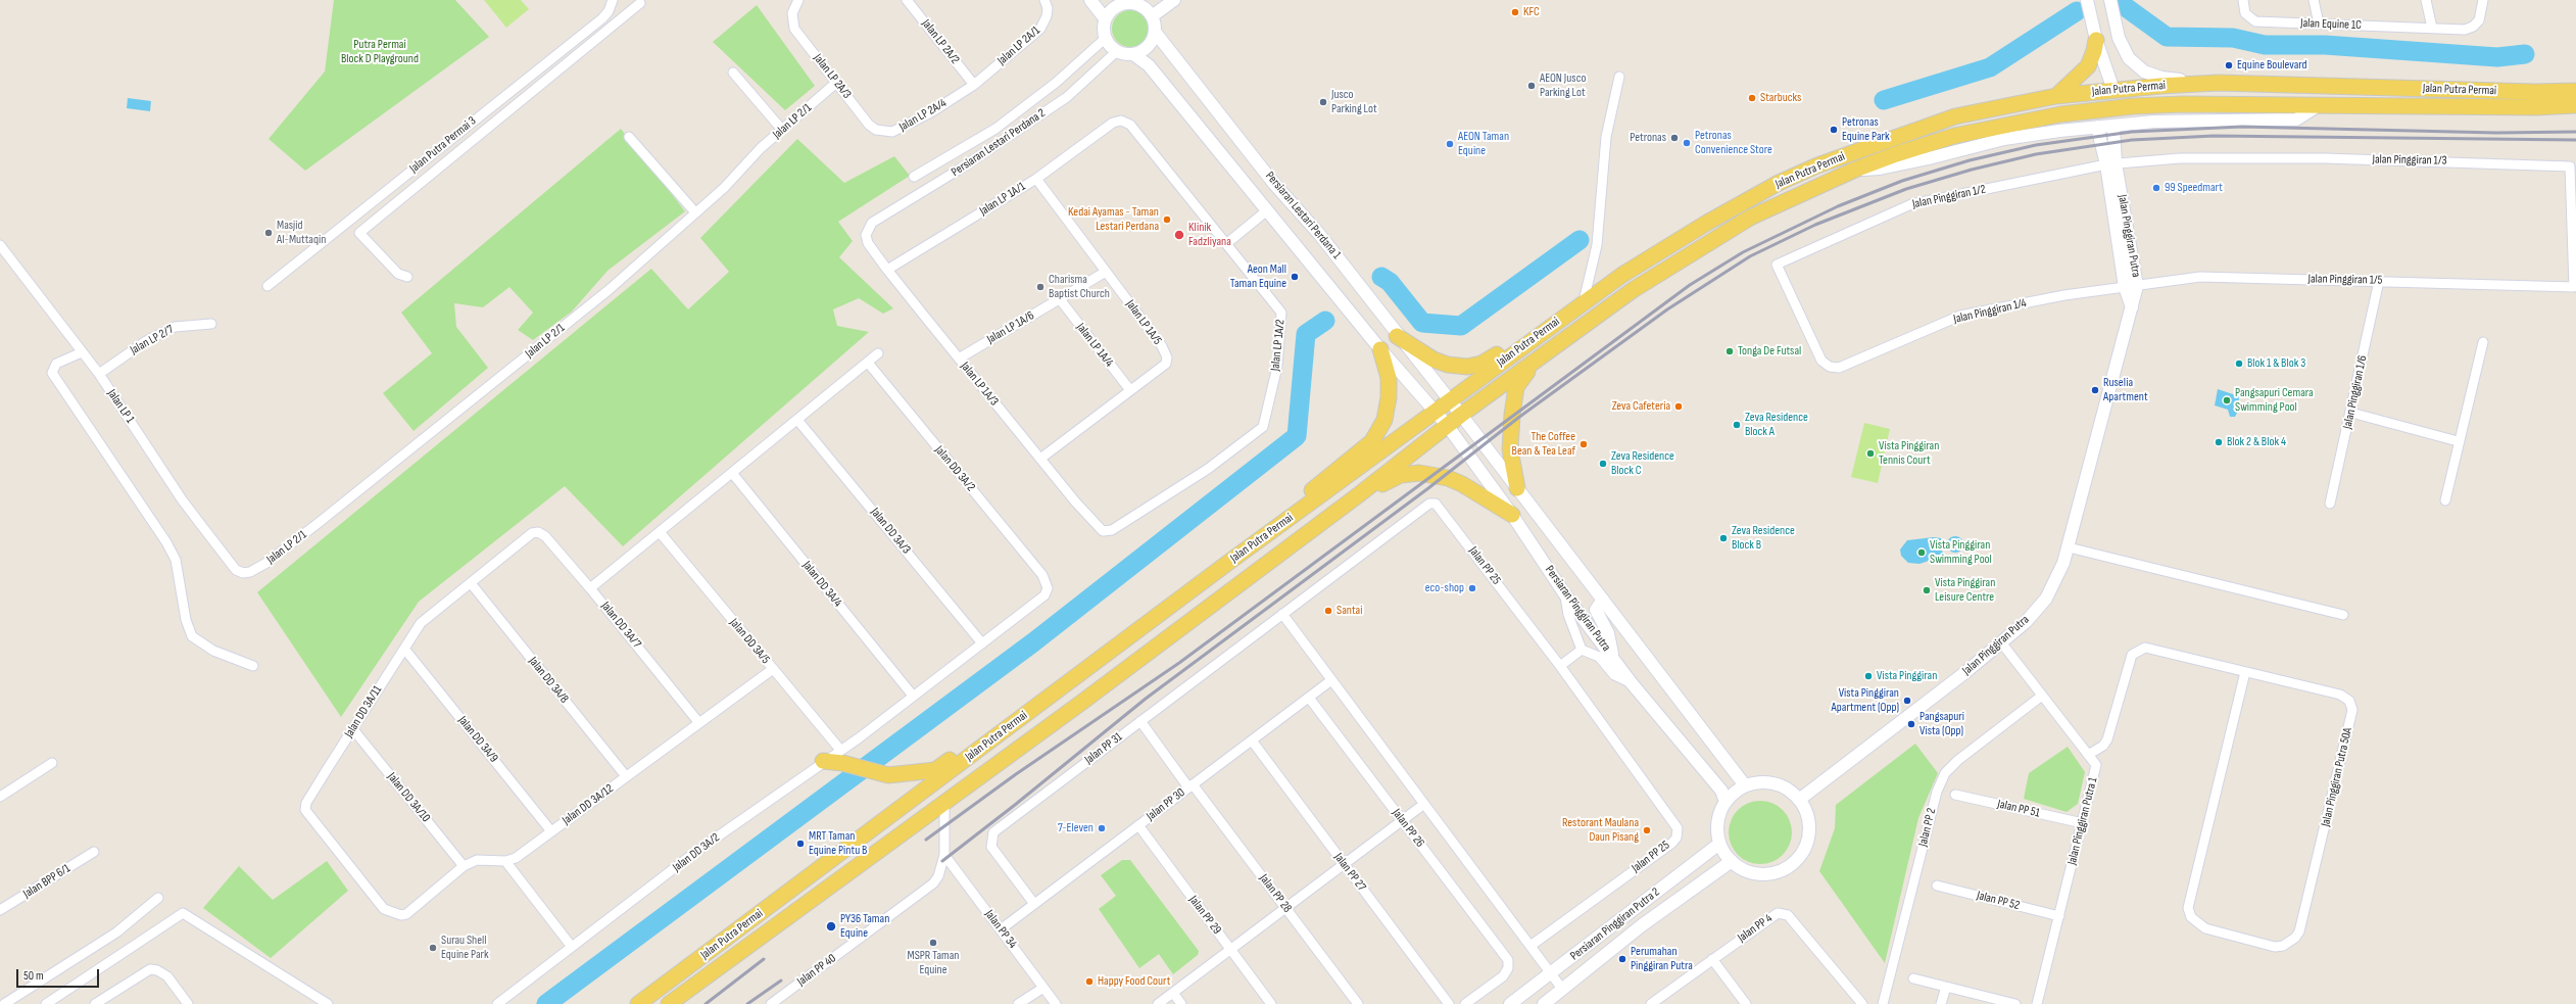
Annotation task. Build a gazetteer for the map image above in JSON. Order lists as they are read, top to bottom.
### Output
{
  "streets": {
    "main road": ["Jalan Putra Permai"],
    "street": [
      "Jalan Equine 1C",
      "Jalan LP 2A/2",
      "Jalan LP 2A/1",
      "Jalan LP 2A/3",
      "Jalan LP 2A/4",
      "Jalan LP 2/1",
      "Persiaran Lestari Perdana 2",
      "Jalan Putra Permai 3",
      "Jalan Pinggiran 1/3",
      "Jalan Pinggiran 1/2",
      "Jalan LP 1A/1",
      "Persiaran Lestari Perdana 1",
      "Jalan Pinggiran Putra",
      "Jalan Pinggiran 1/5",
      "Jalan Pinggiran 1/4",
      "Jalan LP 1A/5",
      "Jalan LP 1A/6",
      "Jalan LP 2/7",
      "Jalan LP 1A/4",
      "Jalan LP 1A/2",
      "Jalan LP 1A/3",
      "Jalan Pinggiran 1/6",
      "Jalan LP 1",
      "Jalan DD 3A/2",
      "Jalan DD 3A/3",
      "Jalan PP 25",
      "Jalan DD 3A/4",
      "Persiaran Pinggiran Putra",
      "Jalan DD 3A/7",
      "Jalan DD 3A/5",
      "Jalan DD 3A/8",
      "Jalan DD 3A/11",
      "Jalan DD 3A/9",
      "Jalan PP 31",
      "Jalan Pinggiran Putra 50A",
      "Jalan DD 3A/10",
      "Jalan DD 3A/12",
      "Jalan PP 30",
      "Jalan PP 51",
      "Jalan Pinggiran Putra 1",
      "Jalan PP 2",
      "Jalan PP 26",
      "Jalan PP 27",
      "Jalan BPP 6/1",
      "Jalan PP 28",
      "Jalan PP 52",
      "Jalan PP 29",
      "Persiaran Pinggiran Putra 2",
      "Jalan PP 4",
      "Jalan PP 34",
      "Jalan PP 40"
    ]
  },
  "crossings": [
    ["Jalan LP 2A/2", "Jalan LP 2A/1"],
    ["Jalan LP 2A/2", "Jalan LP 2A/4"],
    ["Jalan LP 2A/1", "Jalan LP 2A/4"],
    ["Jalan LP 2A/3", "Jalan LP 2A/4"],
    ["Jalan LP 2A/3", "Jalan LP 2/1"],
    ["Jalan Putra Permai", "Persiaran Lestari Perdana 1"],
    ["Jalan Putra Permai", "Persiaran Pinggiran Putra"],
    ["Jalan Putra Permai", "Jalan PP 40"],
    ["Jalan LP 2/1", "Jalan LP 1"],
    ["Persiaran Lestari Perdana 2", "Persiaran Lestari Perdana 1"],
    ["Persiaran Lestari Perdana 2", "Jalan LP 1A/3"],
    ["Jalan Pinggiran 1/3", "Jalan Pinggiran 1/2"],
    ["Jalan Pinggiran 1/3", "Jalan Pinggiran Putra"],
    ["Jalan Pinggiran 1/3", "Jalan Pinggiran 1/5"],
    ["Jalan Pinggiran 1/2", "Jalan Pinggiran Putra"],
    ["Jalan Pinggiran 1/2", "Jalan Pinggiran 1/4"],
    ["Jalan LP 1A/1", "Jalan LP 1A/5"],
    ["Jalan LP 1A/1", "Jalan LP 1A/2"],
    ["Jalan LP 1A/1", "Jalan LP 1A/3"],
    ["Persiaran Lestari Perdana 1", "Persiaran Pinggiran Putra"],
    ["Jalan Pinggiran Putra", "Jalan Pinggiran 1/5"],
    ["Jalan Pinggiran Putra", "Jalan Pinggiran 1/4"],
    ["Jalan Pinggiran Putra", "Persiaran Pinggiran Putra"],
    ["Jalan Pinggiran Putra", "Jalan Pinggiran Putra 1"],
    ["Jalan Pinggiran Putra", "Persiaran Pinggiran Putra 2"],
    ["Jalan Pinggiran 1/5", "Jalan Pinggiran 1/4"],
    ["Jalan Pinggiran 1/5", "Jalan Pinggiran 1/6"],
    ["Jalan LP 1A/5", "Jalan LP 1A/6"],
    ["Jalan LP 1A/5", "Jalan LP 1A/4"],
    ["Jalan LP 1A/5", "Jalan LP 1A/3"],
    ["Jalan LP 1A/6", "Jalan LP 1A/4"],
    ["Jalan LP 1A/6", "Jalan LP 1A/3"],
    ["Jalan LP 2/7", "Jalan LP 1"],
    ["Jalan LP 1A/2", "Jalan LP 1A/3"],
    ["Jalan DD 3A/2", "Jalan DD 3A/3"],
    ["Jalan PP 25", "Jalan PP 31"],
    ["Persiaran Pinggiran Putra", "Persiaran Pinggiran Putra 2"],
    ["Jalan DD 3A/7", "Jalan DD 3A/11"],
    ["Jalan DD 3A/7", "Jalan DD 3A/12"],
    ["Jalan DD 3A/5", "Jalan DD 3A/12"],
    ["Jalan DD 3A/8", "Jalan DD 3A/11"],
    ["Jalan DD 3A/8", "Jalan DD 3A/12"],
    ["Jalan DD 3A/11", "Jalan DD 3A/9"],
    ["Jalan DD 3A/11", "Jalan DD 3A/10"],
    ["Jalan DD 3A/11", "Jalan DD 3A/12"],
    ["Jalan DD 3A/9", "Jalan DD 3A/12"],
    ["Jalan PP 31", "Jalan PP 30"],
    ["Jalan PP 31", "Jalan PP 28"],
    ["Jalan Pinggiran Putra 50A", "Jalan Pinggiran Putra 1"],
    ["Jalan DD 3A/10", "Jalan DD 3A/12"],
    ["Jalan PP 30", "Jalan PP 26"],
    ["Jalan PP 30", "Jalan PP 27"],
    ["Jalan PP 30", "Jalan PP 28"],
    ["Jalan PP 30", "Jalan PP 29"],
    ["Jalan PP 30", "Jalan PP 34"],
    ["Jalan PP 51", "Jalan Pinggiran Putra 1"],
    ["Jalan Pinggiran Putra 1", "Jalan PP 2"],
    ["Jalan Pinggiran Putra 1", "Jalan PP 52"],
    ["Jalan PP 34", "Jalan PP 40"]
  ],
  "parks": ["Putra Permai Block D Playground"],
  "places": [
    "KFC",
    "Equine Boulevard",
    "AEON Jusco Parking Lot",
    "Starbucks",
    "Jusco Parking Lot",
    "Petronas Equine Park",
    "Petronas",
    "Petronas Convenience Store",
    "AEON Taman Equine",
    "99 Speedmart",
    "Kedai Ayamas - Taman Lestari Perdana",
    "Masjid Al-Muttaqin",
    "Klinik Fadzliyana",
    "Aeon Mall Taman Equine",
    "Charisma Baptist Church",
    "Tonga De Futsal",
    "Blok 1 & Blok 3",
    "Ruselia Apartment",
    "Pangsapuri Cemara Swimming Pool",
    "Zeva Cafeteria",
    "Zeva Residence Block A",
    "Blok 2 & Blok 4",
    "The Coffee Bean & Tea Leaf",
    "Vista Pinggiran Tennis Court",
    "Zeva Residence Block C",
    "Zeva Residence Block B",
    "Vista Pinggiran Swimming Pool",
    "eco-shop",
    "Vista Pinggiran Leisure Centre",
    "Santai",
    "Vista Pinggiran",
    "Vista Pinggiran Apartment (Opp)",
    "Pangsapuri Vista (Opp)",
    "7-Eleven",
    "Restorant Maulana Daun Pisang",
    "MRT Taman Equine Pintu B",
    "PY36 Taman Equine",
    "MSPR Taman Equine",
    "Surau Shell Equine Park",
    "Perumahan Pinggiran Putra",
    "Happy Food Court"
  ],
  "scale_bar": "50 m"
}
